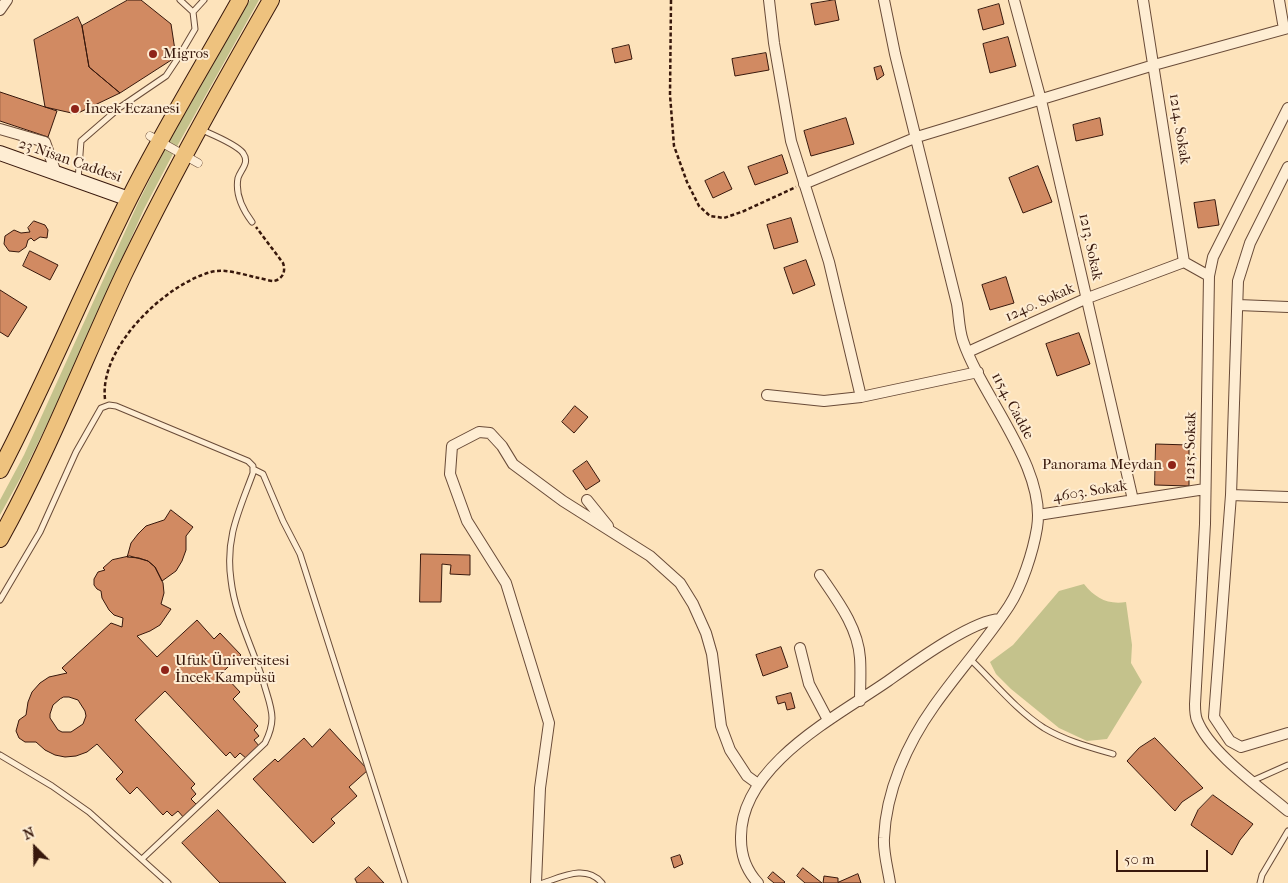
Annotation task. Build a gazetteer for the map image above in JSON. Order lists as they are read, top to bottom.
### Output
{
  "streets": {
    "main road": ["23 Nisan Caddesi"],
    "street": [
      "1214. Sokak",
      "1213. Sokak",
      "1240. Sokak",
      "1154. Cadde",
      "1215. Sokak",
      "4603. Sokak"
    ]
  },
  "crossings": [
    ["1214. Sokak", "1240. Sokak"],
    ["1213. Sokak", "1240. Sokak"],
    ["1213. Sokak", "4603. Sokak"],
    ["1240. Sokak", "1154. Cadde"],
    ["1154. Cadde", "4603. Sokak"],
    ["1215. Sokak", "4603. Sokak"]
  ],
  "places": [
    "Migros",
    "İncek Eczanesi",
    "Panorama Meydan",
    "Ufuk Üniversitesi İncek Kampüsü"
  ],
  "scale_bar": "50 m",
  "north": "top left"
}
